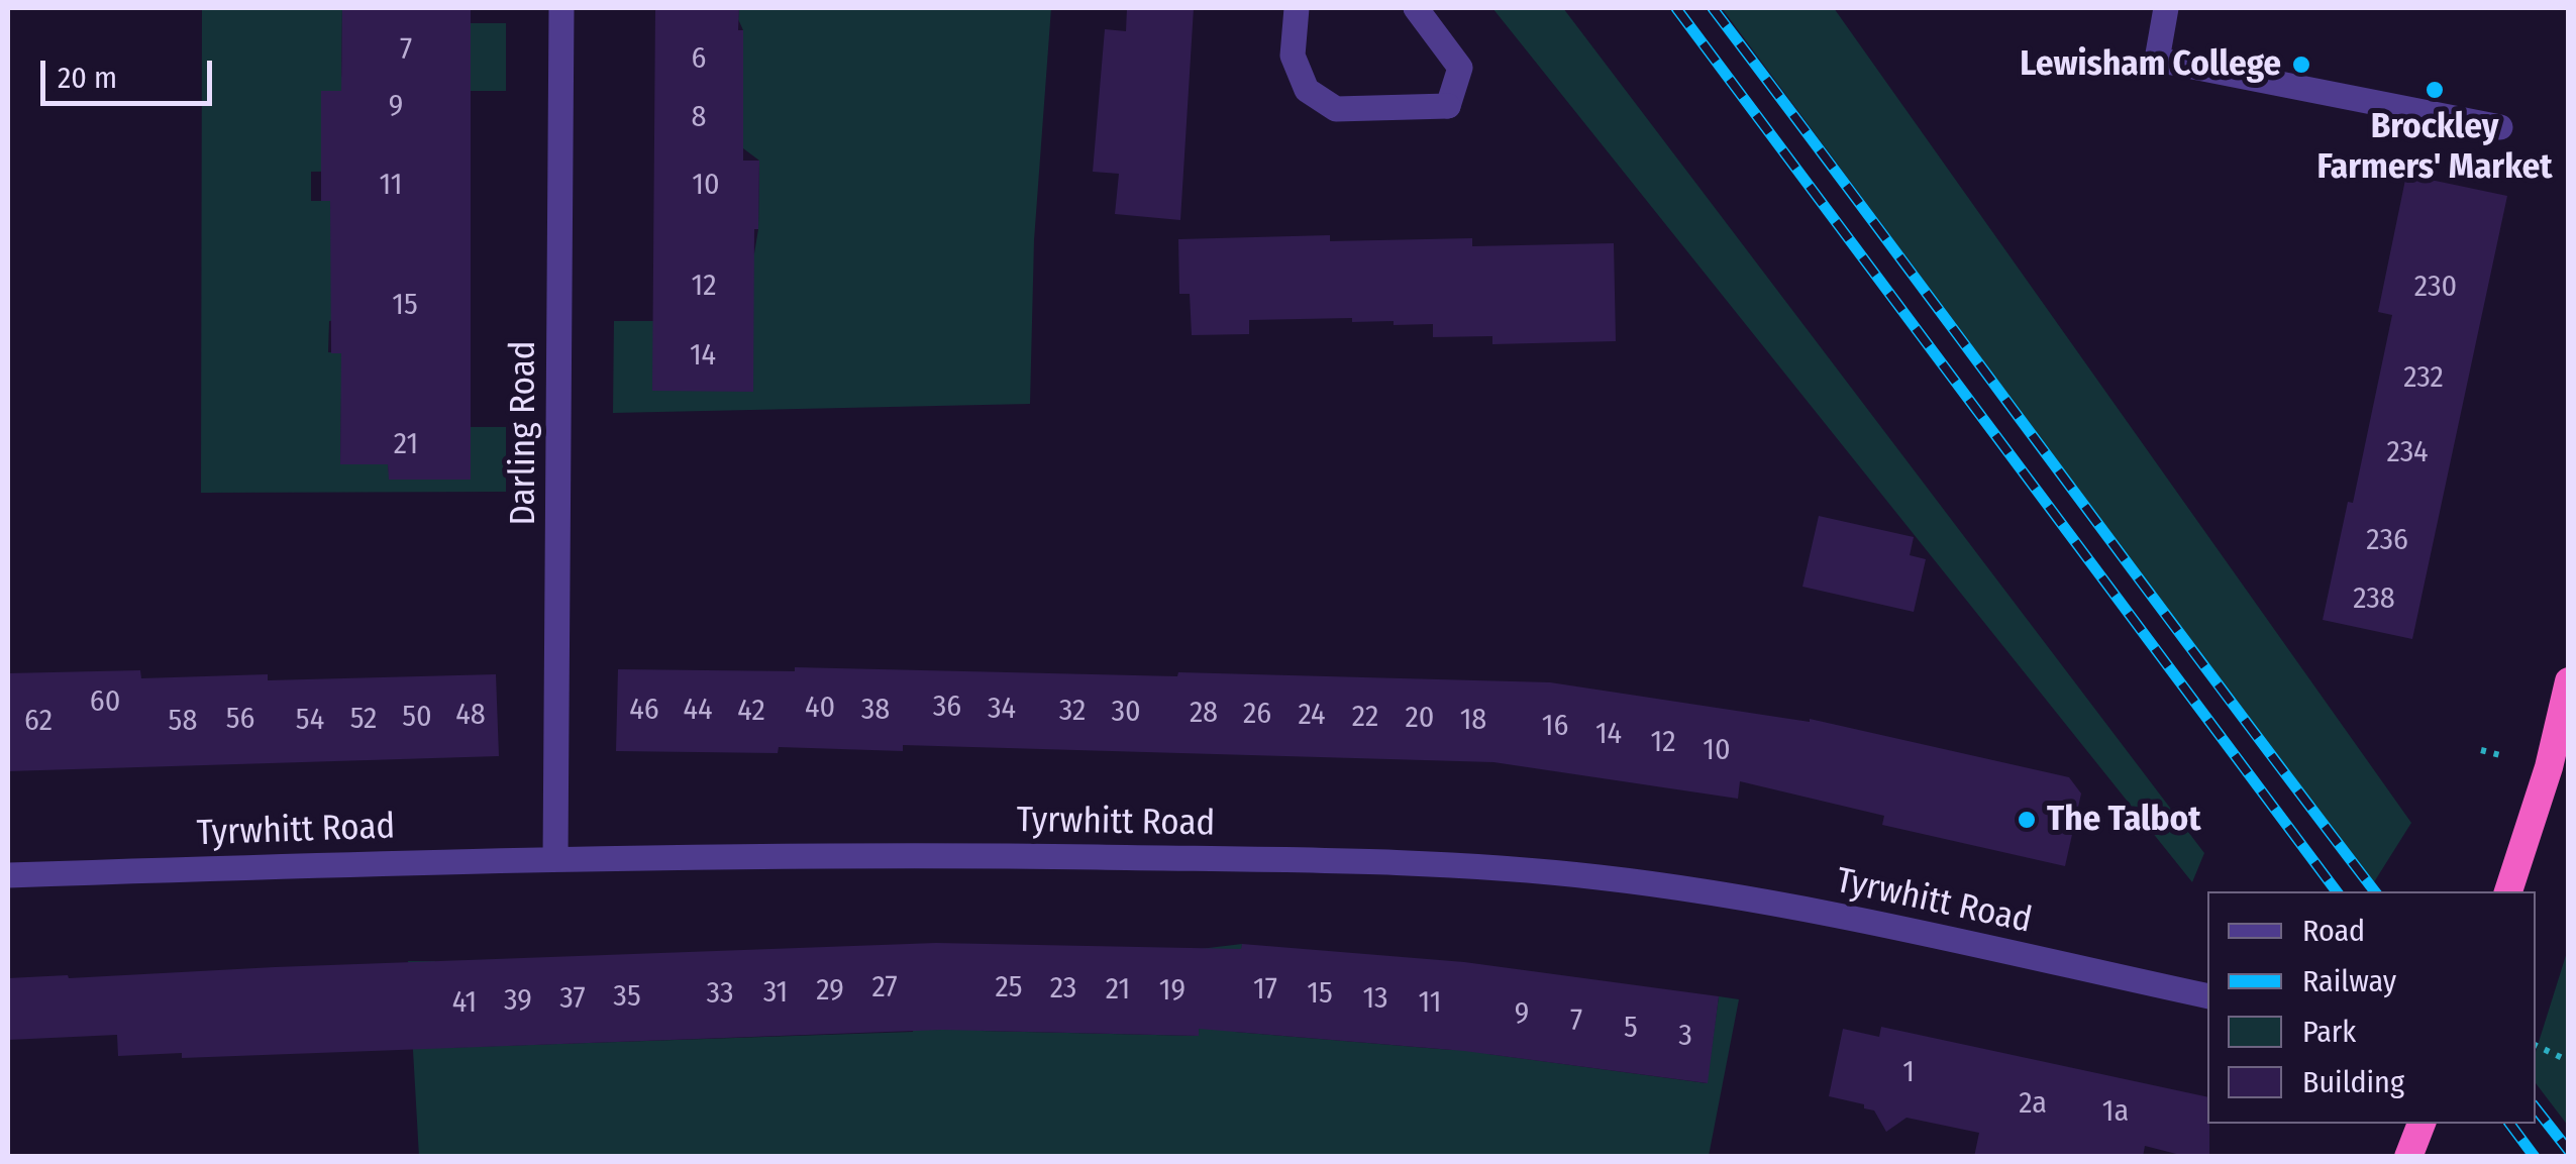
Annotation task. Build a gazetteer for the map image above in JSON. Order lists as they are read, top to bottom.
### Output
{
  "streets": {
    "street": ["Darling Road", "Tyrwhitt Road"]
  },
  "crossings": [
    ["Darling Road", "Tyrwhitt Road"]
  ],
  "places": ["Lewisham College", "Brockley Farmers' Market", "The Talbot"],
  "house_numbers": [
    "7",
    "6",
    "9",
    "8",
    "11",
    "10",
    "12",
    "230",
    "15",
    "14",
    "232",
    "21",
    "234",
    "236",
    "238",
    "60",
    "36",
    "40",
    "34",
    "46",
    "44",
    "38",
    "42",
    "32",
    "30",
    "28",
    "26",
    "48",
    "24",
    "50",
    "22",
    "20",
    "56",
    "52",
    "54",
    "18",
    "62",
    "58",
    "16",
    "14",
    "12",
    "10",
    "27",
    "25",
    "23",
    "21",
    "17",
    "29",
    "19",
    "31",
    "33",
    "15",
    "35",
    "37",
    "13",
    "39",
    "41",
    "11",
    "9",
    "7",
    "5",
    "3",
    "1",
    "2a",
    "1a"
  ],
  "legend": [
    "Road",
    "Railway",
    "Park",
    "Building"
  ],
  "scale_bar": "20 m"
}
